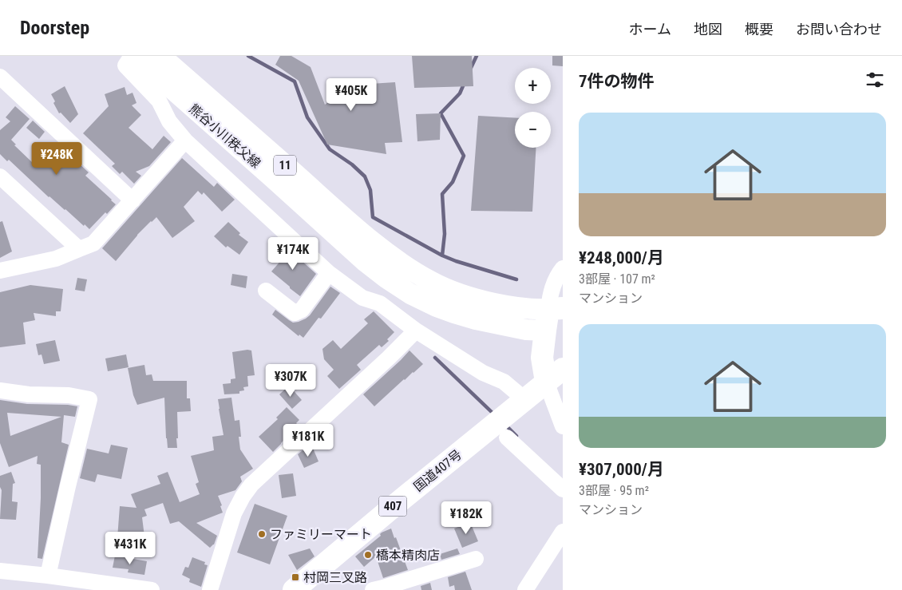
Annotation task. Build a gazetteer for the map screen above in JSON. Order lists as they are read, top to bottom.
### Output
{
  "streets": {
    "highway": ["国道407号", "407"],
    "main road": ["熊谷小川秩父線", "11"]
  },
  "places": {
    "other": ["ファミリーマート", "橋本精肉店"],
    "transit": ["村岡三叉路"]
  },
  "page": {
    "header": "Doorstep",
    "nav": [
      "ホーム",
      "地図",
      "概要",
      "お問い合わせ"
    ],
    "heading": "7件の物件",
    "map_buttons": ["+", "−"],
    "price": [
      "¥405K",
      "¥248K",
      "¥174K",
      "¥307K",
      "¥181K",
      "¥182K",
      "¥431K"
    ],
    "list": [
      {
        "name": "¥248,000/月",
        "note": "3部屋 · 107 m² · マンション"
      },
      {
        "name": "¥307,000/月",
        "note": "3部屋 · 95 m² · マンション"
      }
    ]
  }
}
